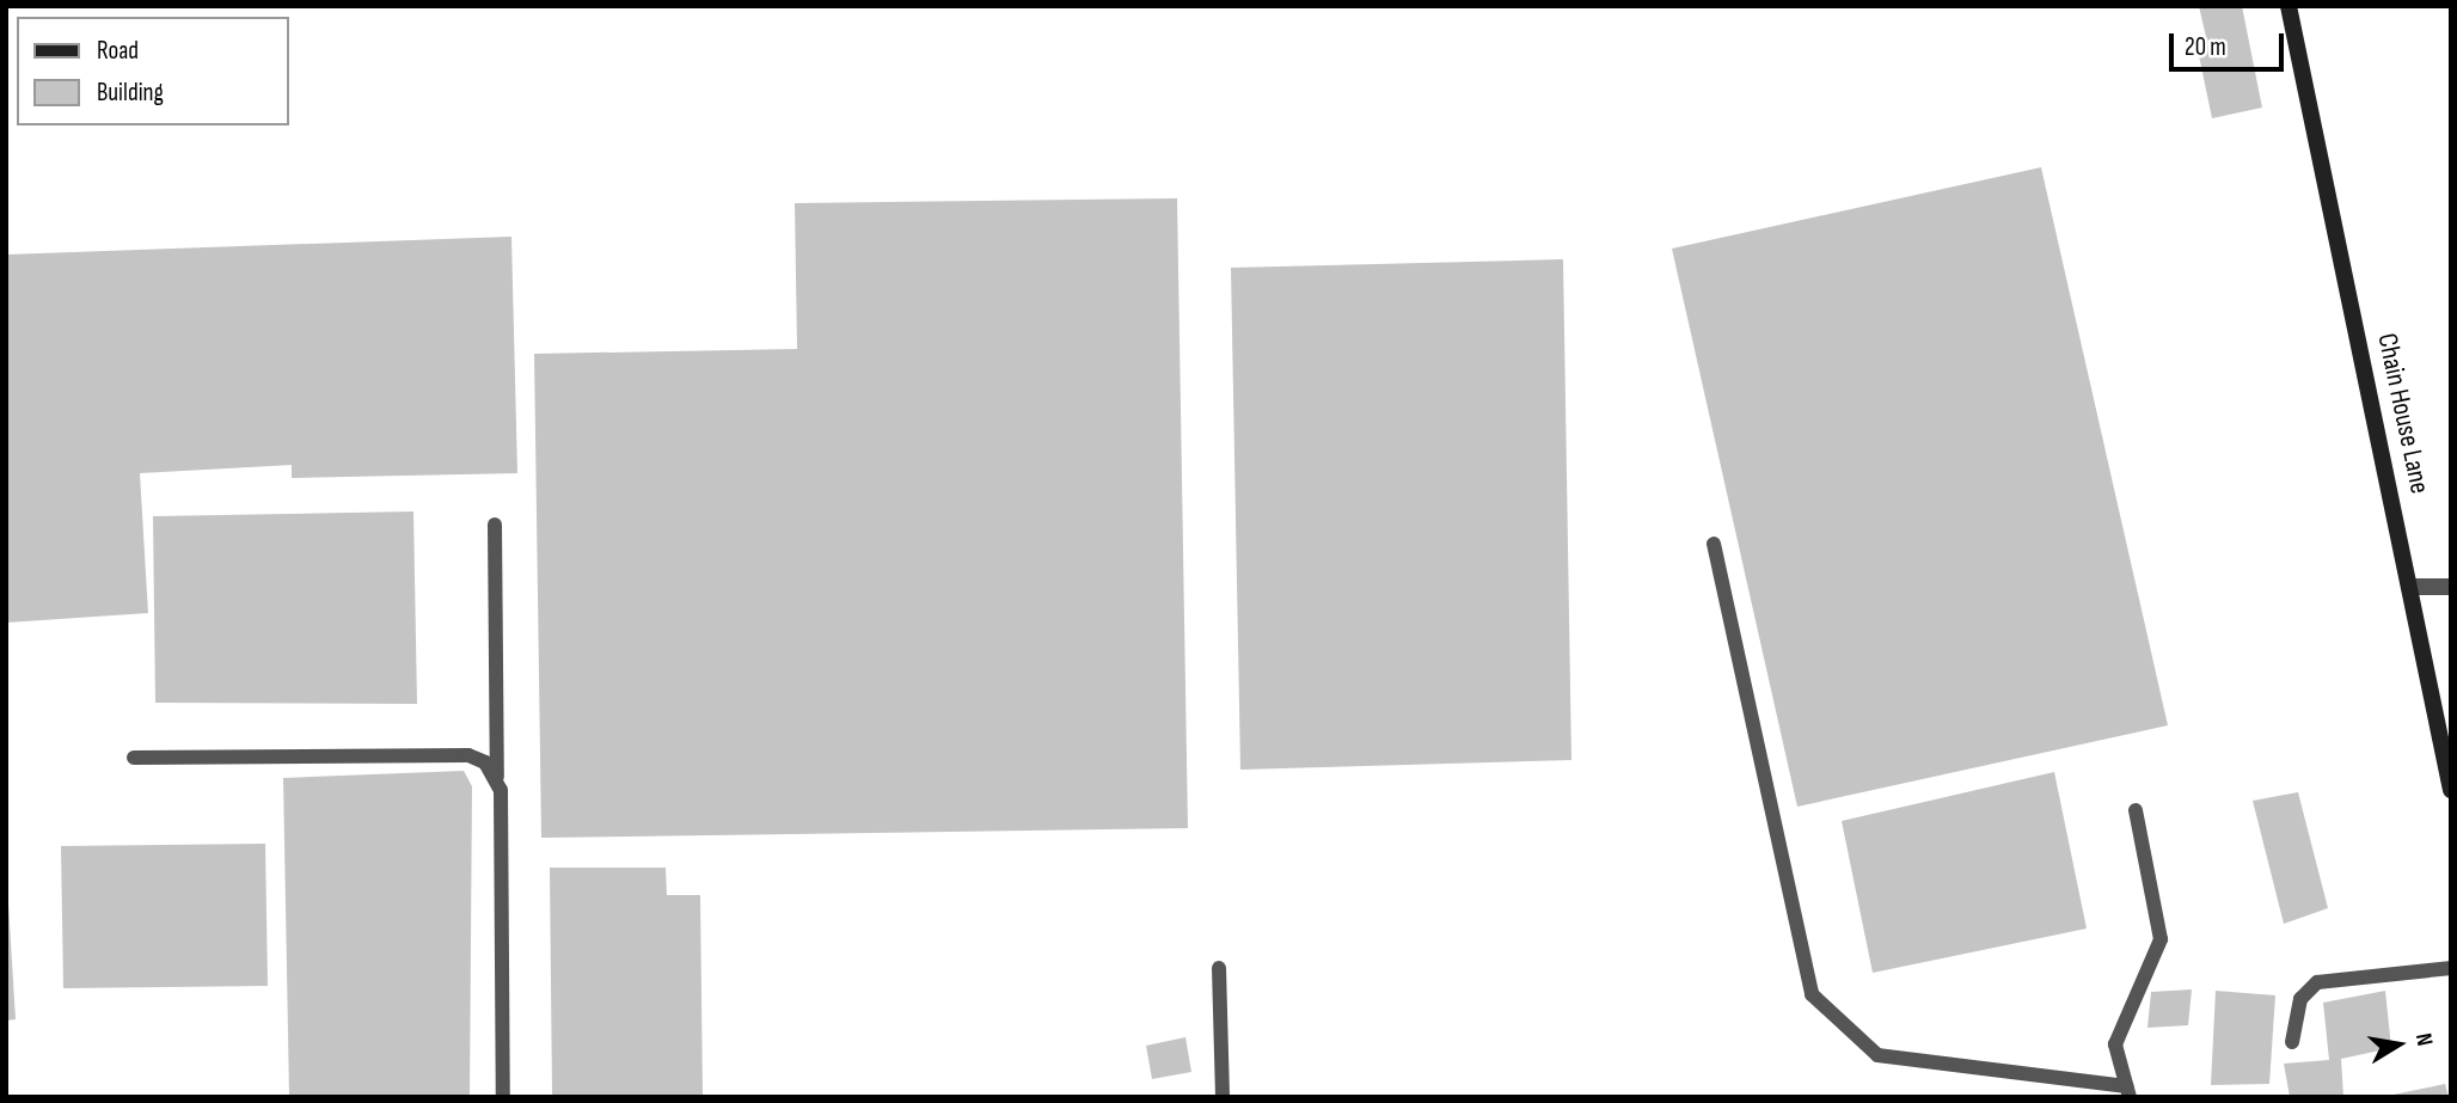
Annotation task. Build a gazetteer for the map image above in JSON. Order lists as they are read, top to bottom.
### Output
{
  "streets": {
    "street": ["Chain House Lane"]
  },
  "legend": ["Road", "Building"],
  "scale_bar": "20 m",
  "north": "right"
}
